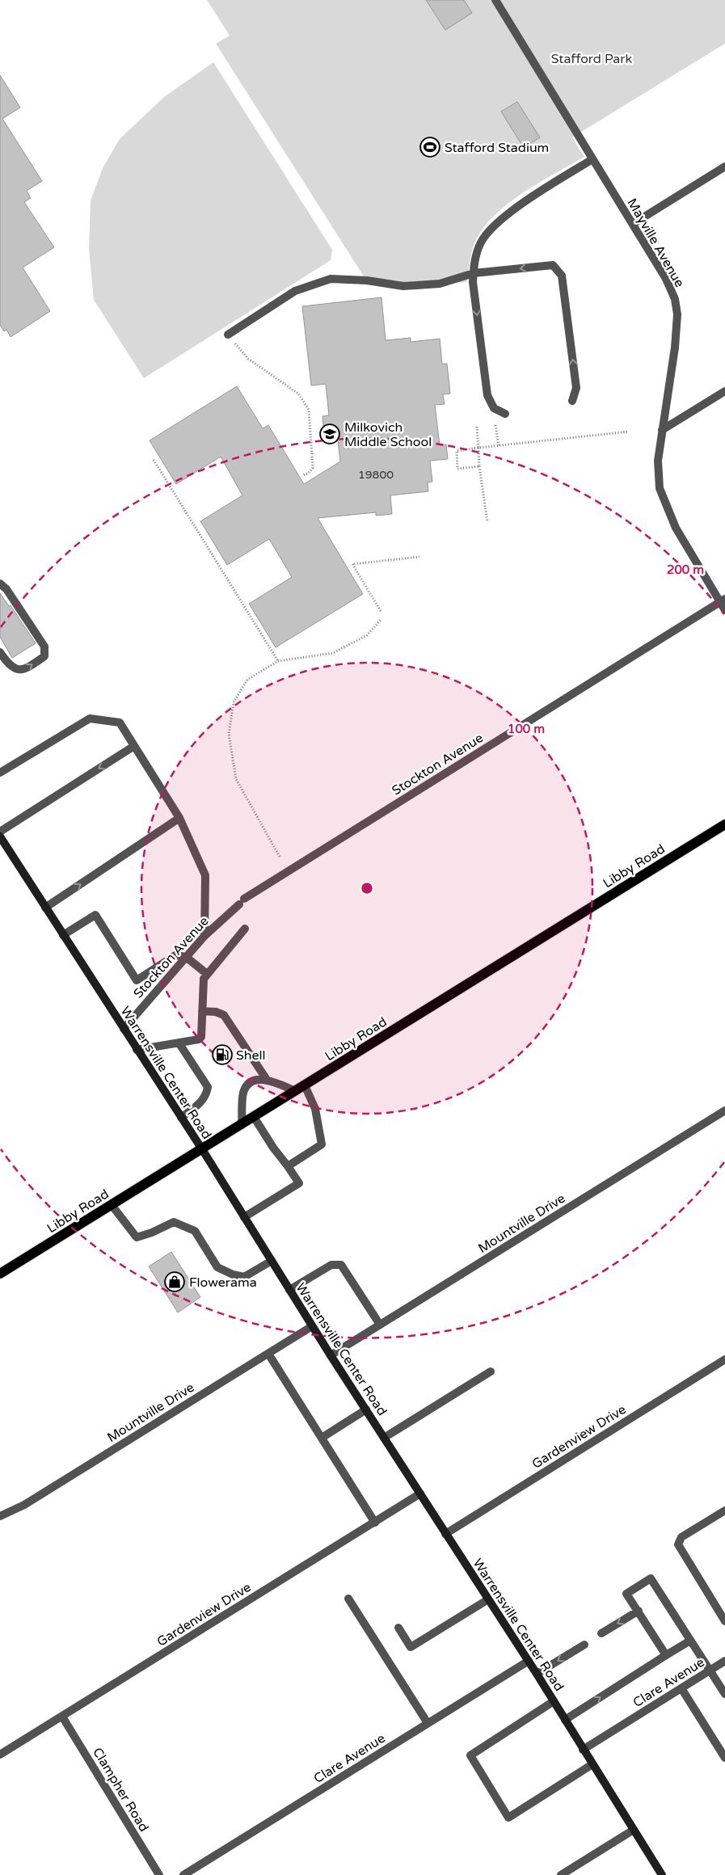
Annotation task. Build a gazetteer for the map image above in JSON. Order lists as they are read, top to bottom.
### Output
{
  "streets": {
    "main road": ["Libby Road", "Warrensville Center Road"],
    "street": [
      "Mayville Avenue",
      "Stockton Avenue",
      "Mountville Drive",
      "Gardenview Drive",
      "Clare Avenue",
      "Clampher Road"
    ]
  },
  "crossings": [
    ["Mayville Avenue", "Stockton Avenue"],
    ["Stockton Avenue", "Warrensville Center Road"],
    ["Libby Road", "Warrensville Center Road"],
    ["Warrensville Center Road", "Mountville Drive"],
    ["Warrensville Center Road", "Gardenview Drive"],
    ["Warrensville Center Road", "Clare Avenue"],
    ["Gardenview Drive", "Clampher Road"]
  ],
  "parks": ["Stafford Park"],
  "places": {
    "sports": ["Stafford Stadium"],
    "school or university": ["Milkovich Middle School"],
    "fuel station": ["Shell"],
    "shop": ["Flowerama"]
  },
  "house_numbers": ["19800"],
  "rings": ["200 m", "100 m"]
}
